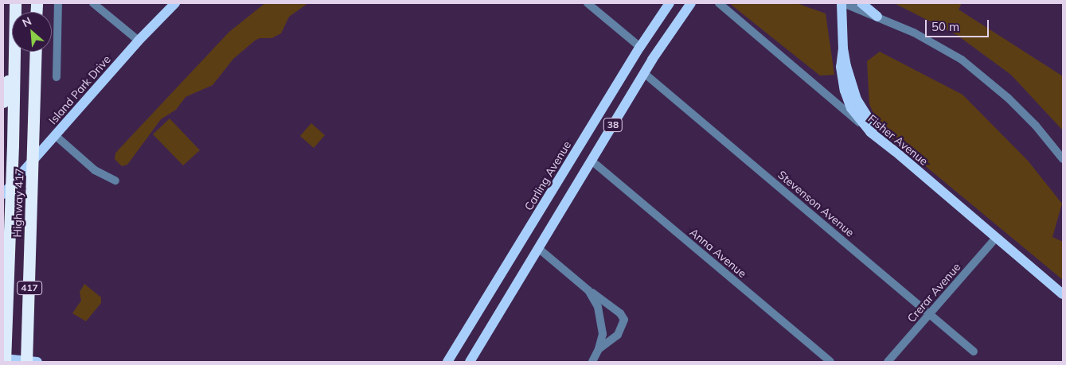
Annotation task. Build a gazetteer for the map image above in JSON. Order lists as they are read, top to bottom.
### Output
{
  "streets": {
    "highway": ["Highway 417", "417"],
    "main road": [
      "Island Park Drive",
      "38",
      "Fisher Avenue",
      "Carling Avenue"
    ],
    "street": ["Stevenson Avenue", "Anna Avenue", "Crerar Avenue"]
  },
  "crossings": [
    ["38", "Stevenson Avenue"],
    ["38", "Anna Avenue"],
    ["Fisher Avenue", "Crerar Avenue"],
    ["Stevenson Avenue", "Crerar Avenue"]
  ],
  "scale_bar": "50 m",
  "north": "top left"
}
